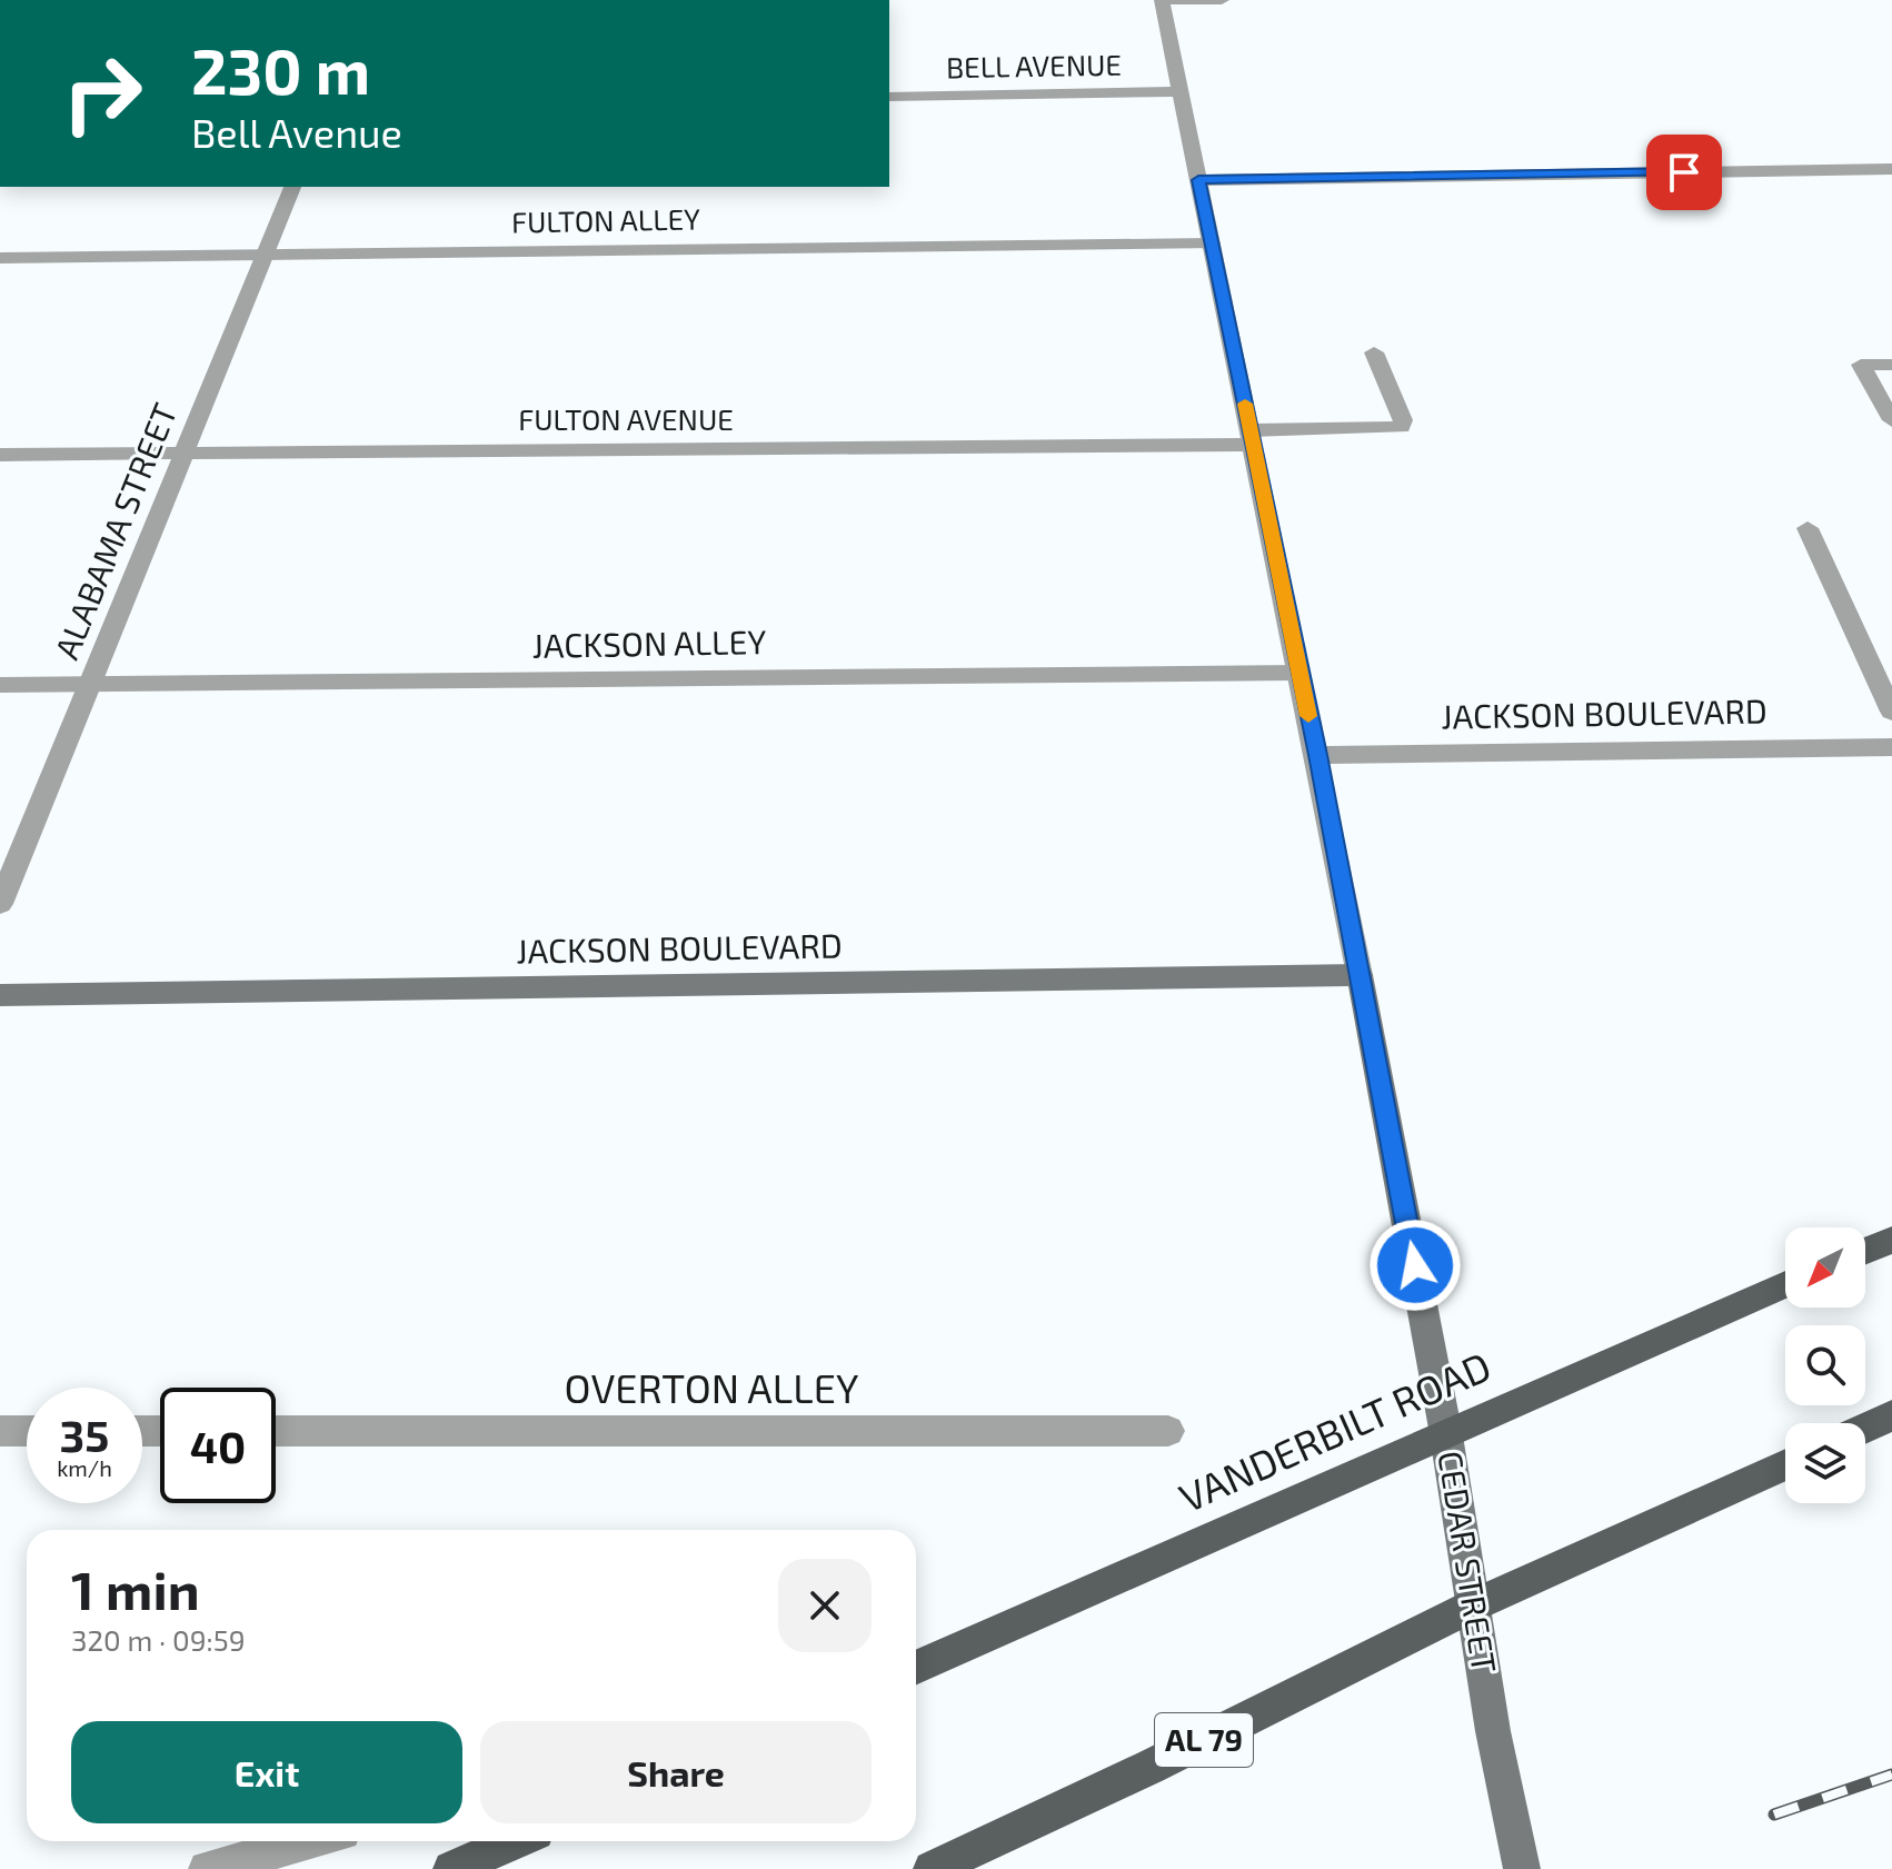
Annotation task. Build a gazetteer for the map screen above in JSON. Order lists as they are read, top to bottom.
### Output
{
  "streets": {
    "main road": ["VANDERBILT ROAD", "AL 79"],
    "street": [
      "BELL AVENUE",
      "FULTON ALLEY",
      "FULTON AVENUE",
      "ALABAMA STREET",
      "JACKSON ALLEY",
      "JACKSON BOULEVARD",
      "OVERTON ALLEY",
      "CEDAR STREET"
    ]
  },
  "crossings": [
    ["BELL AVENUE", "CEDAR STREET"],
    ["FULTON ALLEY", "ALABAMA STREET"],
    ["FULTON ALLEY", "CEDAR STREET"],
    ["FULTON AVENUE", "ALABAMA STREET"],
    ["FULTON AVENUE", "CEDAR STREET"],
    ["ALABAMA STREET", "JACKSON ALLEY"],
    ["JACKSON ALLEY", "CEDAR STREET"],
    ["JACKSON BOULEVARD", "CEDAR STREET"],
    ["VANDERBILT ROAD", "CEDAR STREET"],
    ["CEDAR STREET", "AL 79"]
  ],
  "north": "bottom left",
  "page": {
    "turn": ["230 m", "Bell Avenue"],
    "speed": "35 km/h",
    "limit": "40",
    "heading": ["1 min", "320 m · 09:59"],
    "buttons": ["Exit", "Share"]
  }
}
